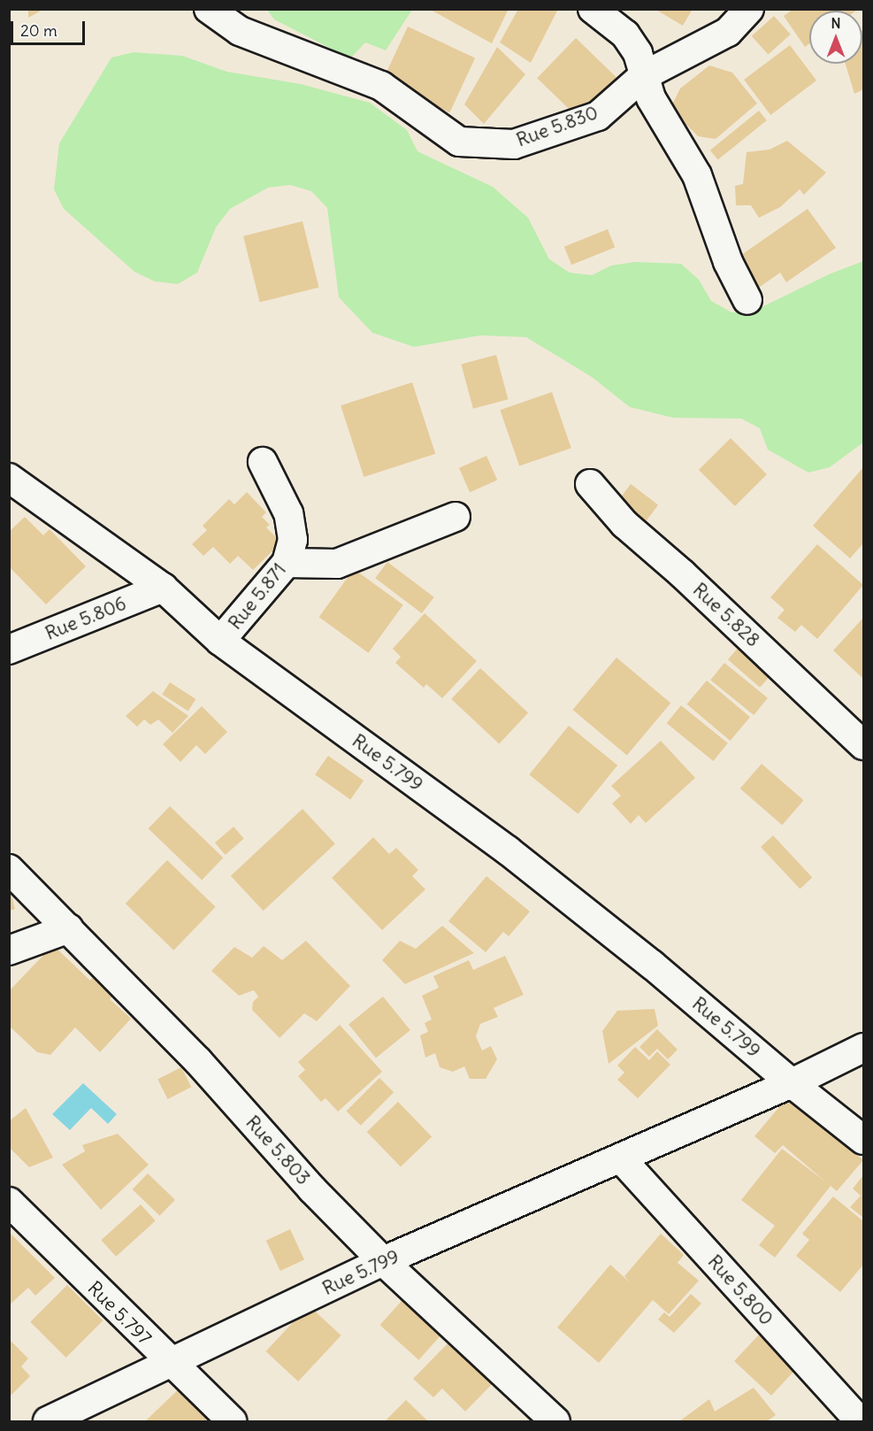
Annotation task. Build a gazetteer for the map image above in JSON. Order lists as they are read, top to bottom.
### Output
{
  "streets": {
    "street": [
      "Rue 5.830",
      "Rue 5.871",
      "Rue 5.828",
      "Rue 5.806",
      "Rue 5.799",
      "Rue 5.803",
      "Rue 5.800",
      "Rue 5.797"
    ]
  },
  "crossings": [
    ["Rue 5.871", "Rue 5.799"],
    ["Rue 5.806", "Rue 5.799"],
    ["Rue 5.799", "Rue 5.803"],
    ["Rue 5.799", "Rue 5.800"],
    ["Rue 5.799", "Rue 5.797"]
  ],
  "scale_bar": "20 m",
  "north": "top"
}
